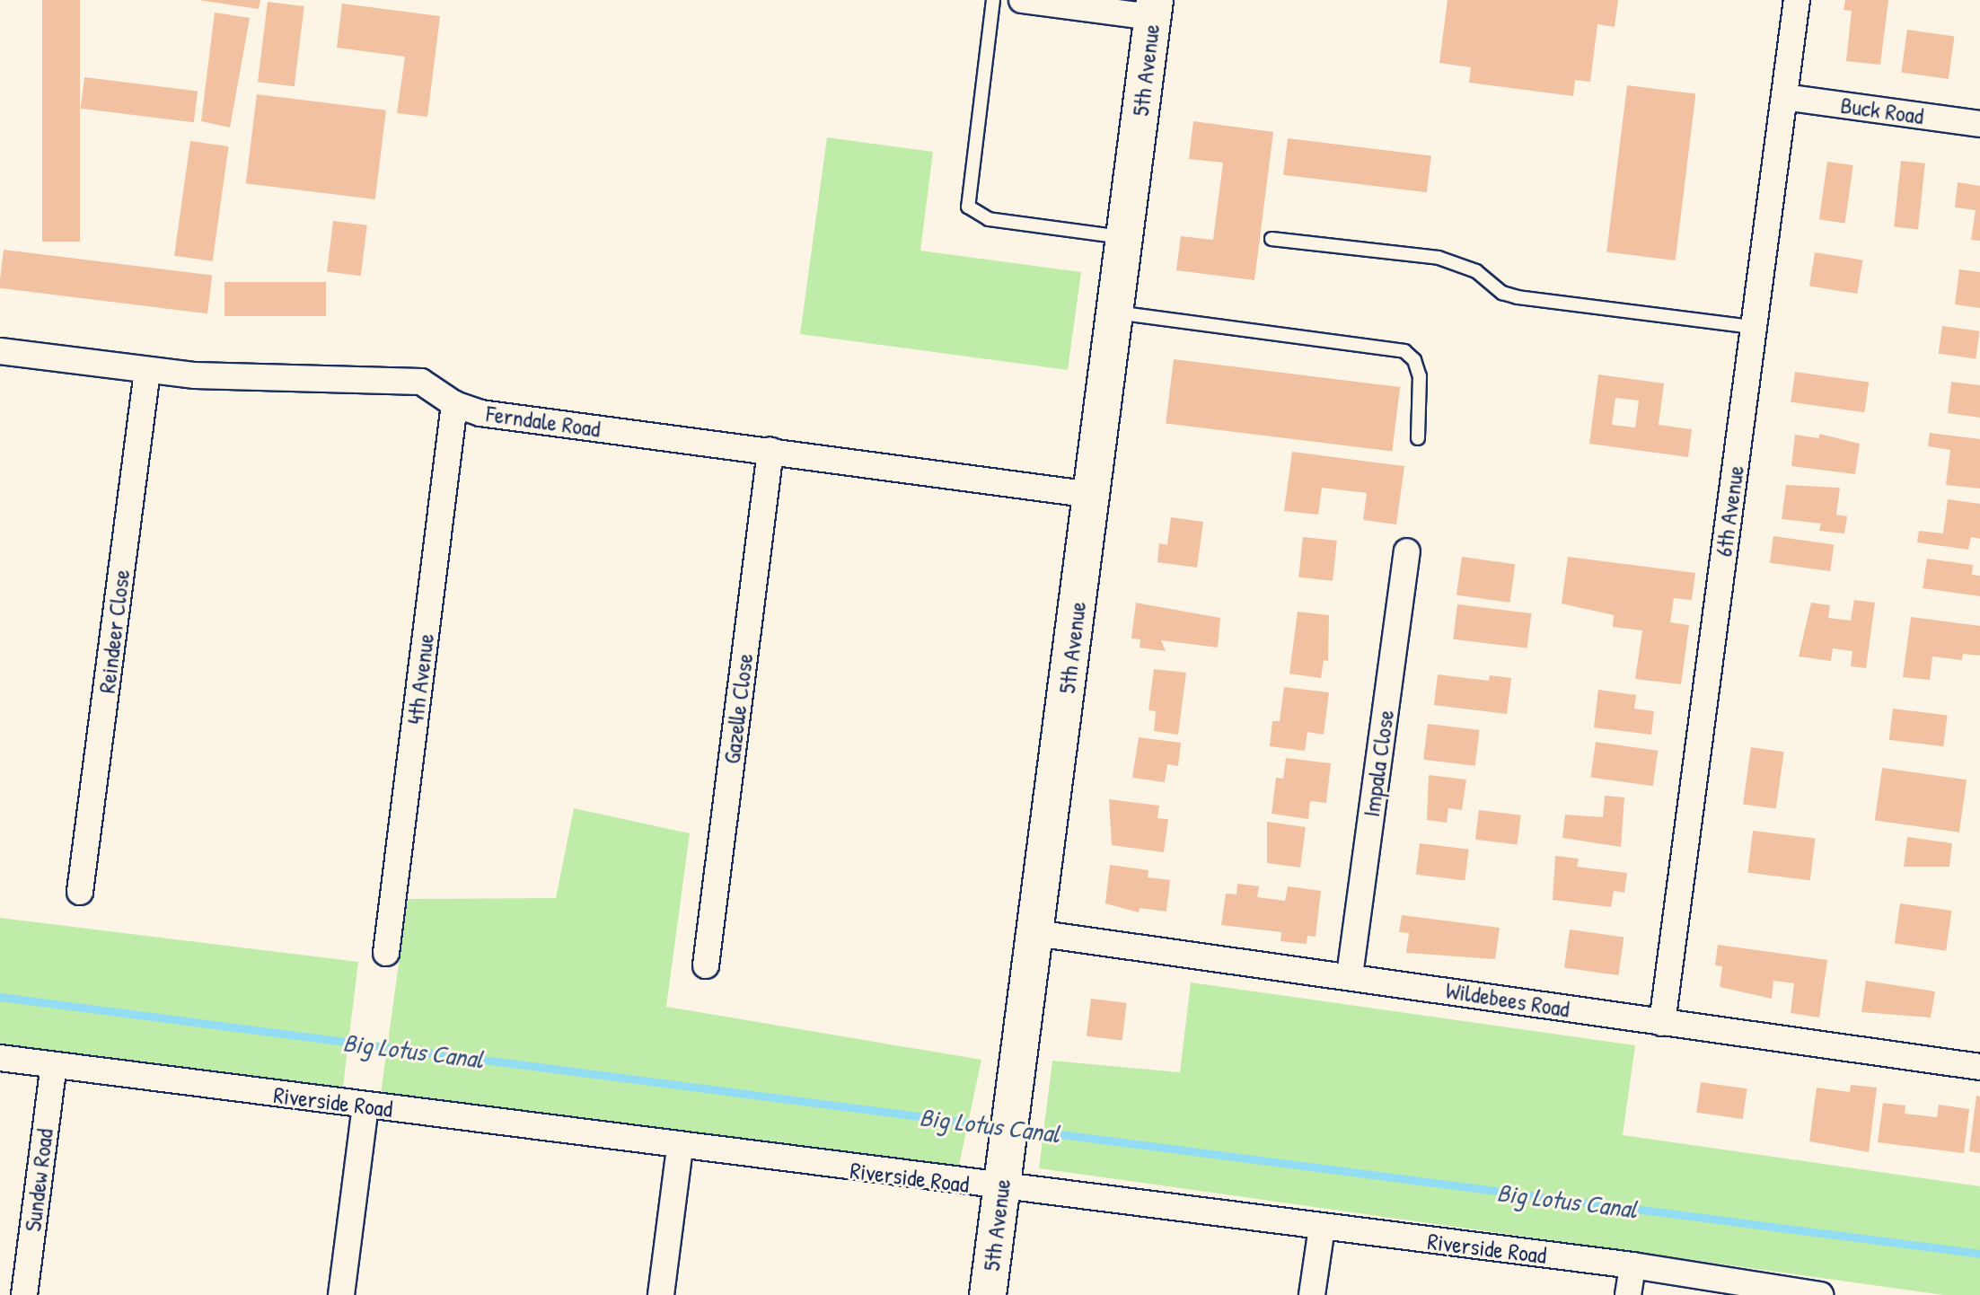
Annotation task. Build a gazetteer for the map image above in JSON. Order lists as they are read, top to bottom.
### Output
{
  "streets": {
    "main road": ["5th Avenue"],
    "street": [
      "Buck Road",
      "Ferndale Road",
      "6th Avenue",
      "Reindeer Close",
      "4th Avenue",
      "Gazelle Close",
      "Impala Close",
      "Wildebees Road",
      "Riverside Road",
      "Sundew Road"
    ]
  },
  "crossings": [
    ["5th Avenue", "Ferndale Road"],
    ["5th Avenue", "Wildebees Road"],
    ["5th Avenue", "Riverside Road"],
    ["Buck Road", "6th Avenue"],
    ["Ferndale Road", "Reindeer Close"],
    ["Ferndale Road", "4th Avenue"],
    ["Ferndale Road", "Gazelle Close"],
    ["6th Avenue", "Wildebees Road"],
    ["Impala Close", "Wildebees Road"],
    ["Riverside Road", "Sundew Road"]
  ],
  "water": ["Big Lotus Canal"]
}
